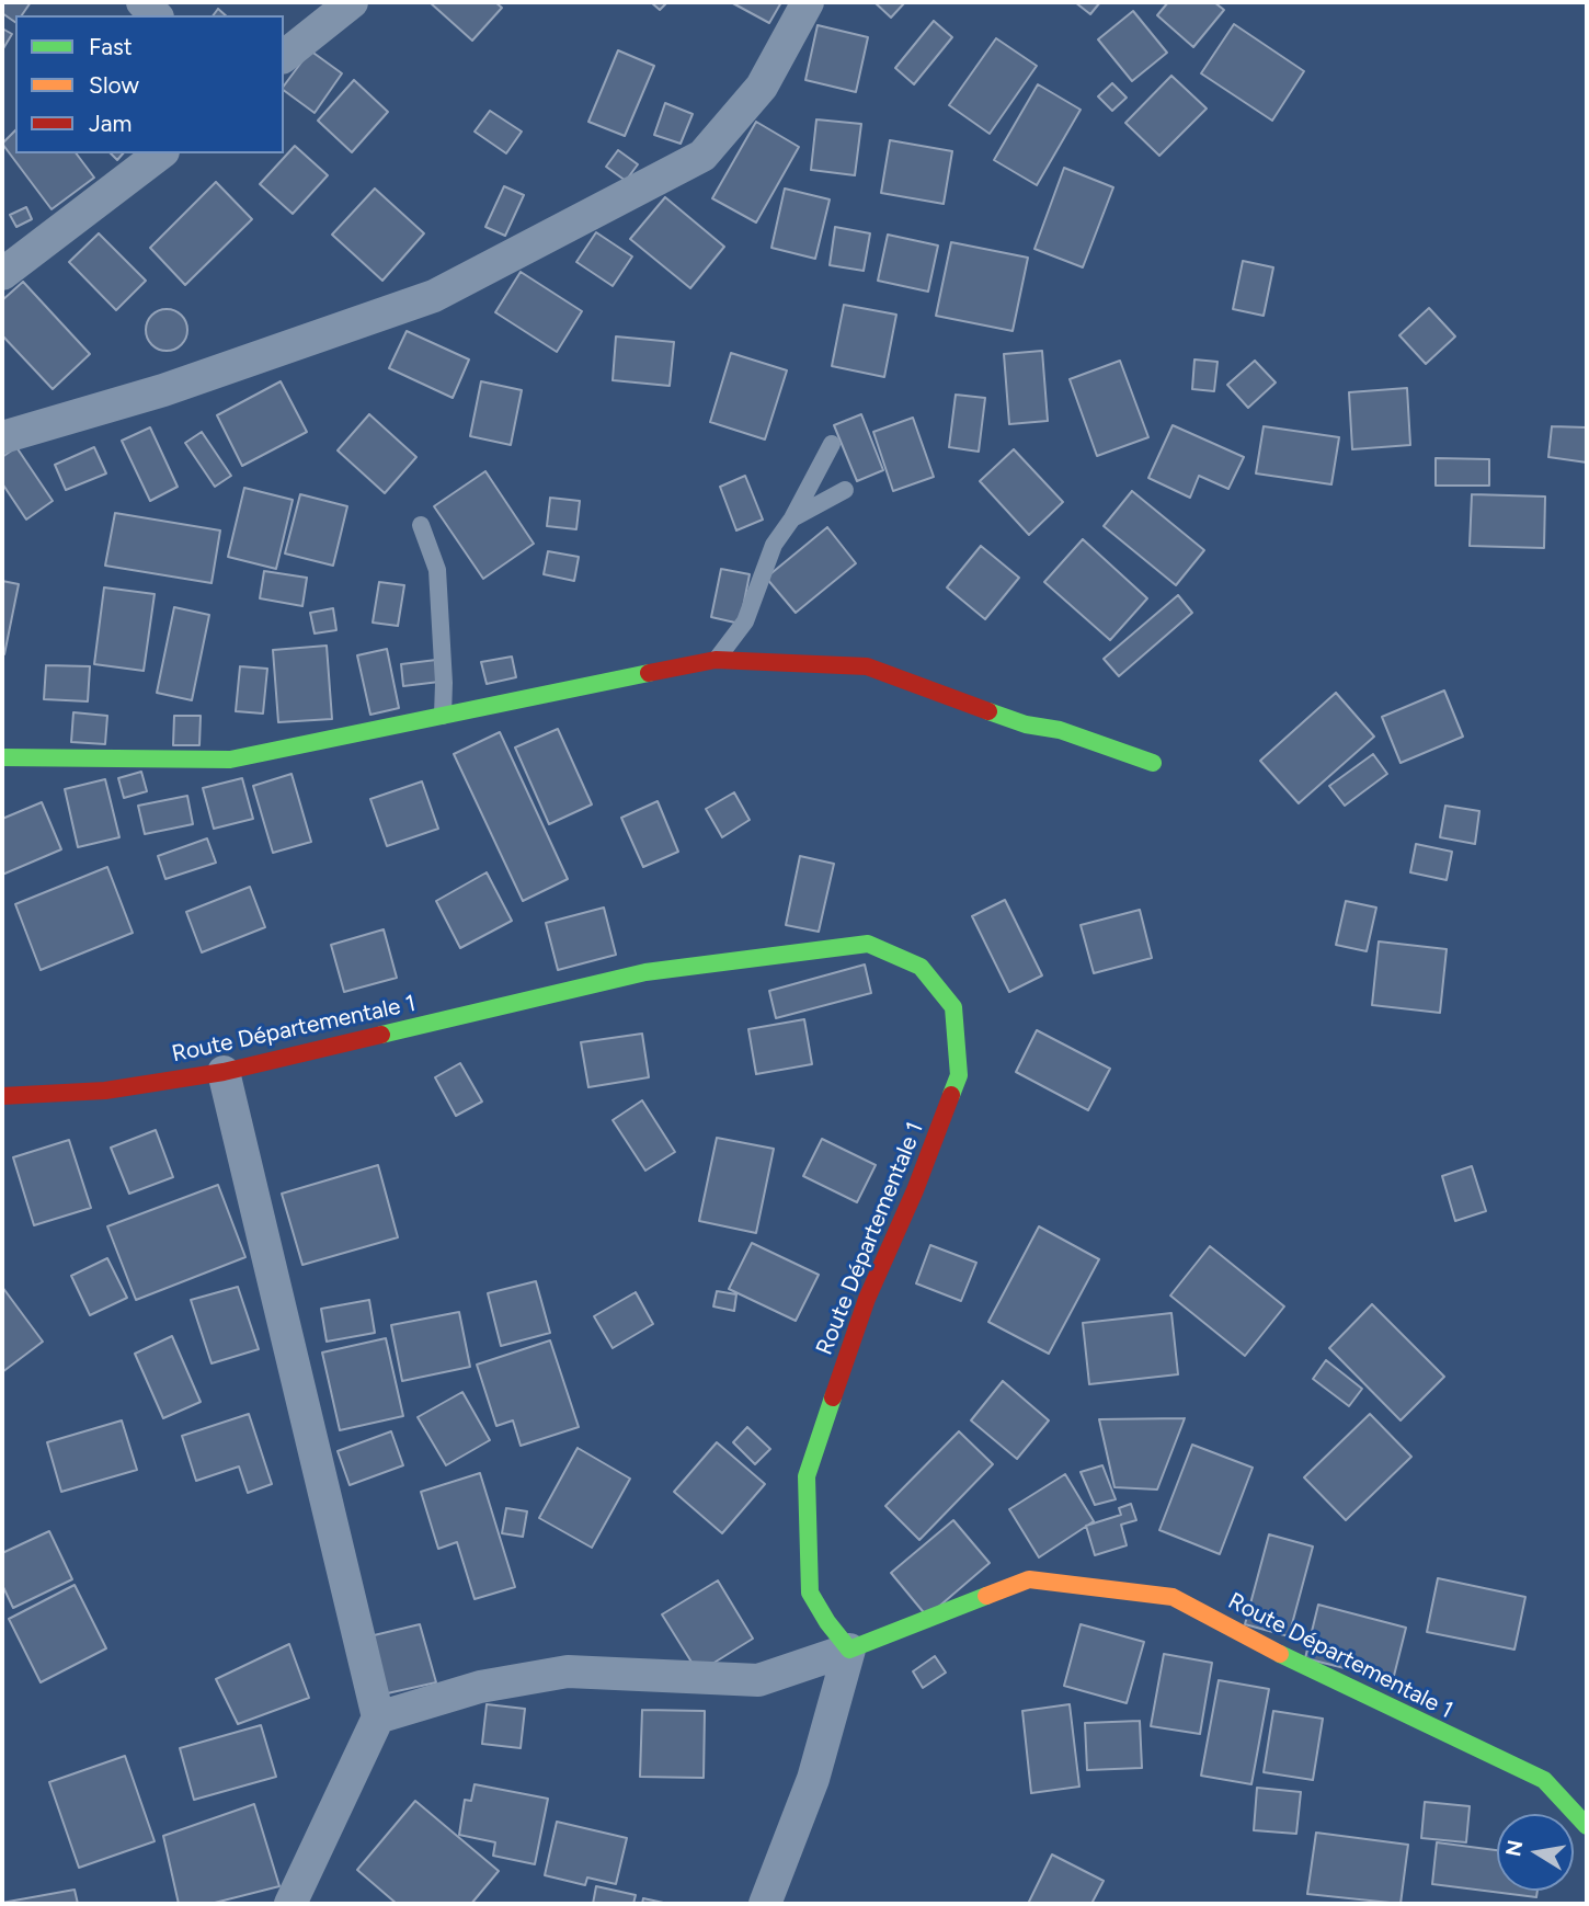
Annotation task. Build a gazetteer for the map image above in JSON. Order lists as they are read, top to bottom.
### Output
{
  "streets": {
    "main road": ["Route Départementale 1"]
  },
  "legend": ["Fast", "Slow", "Jam"],
  "north": "left"
}
